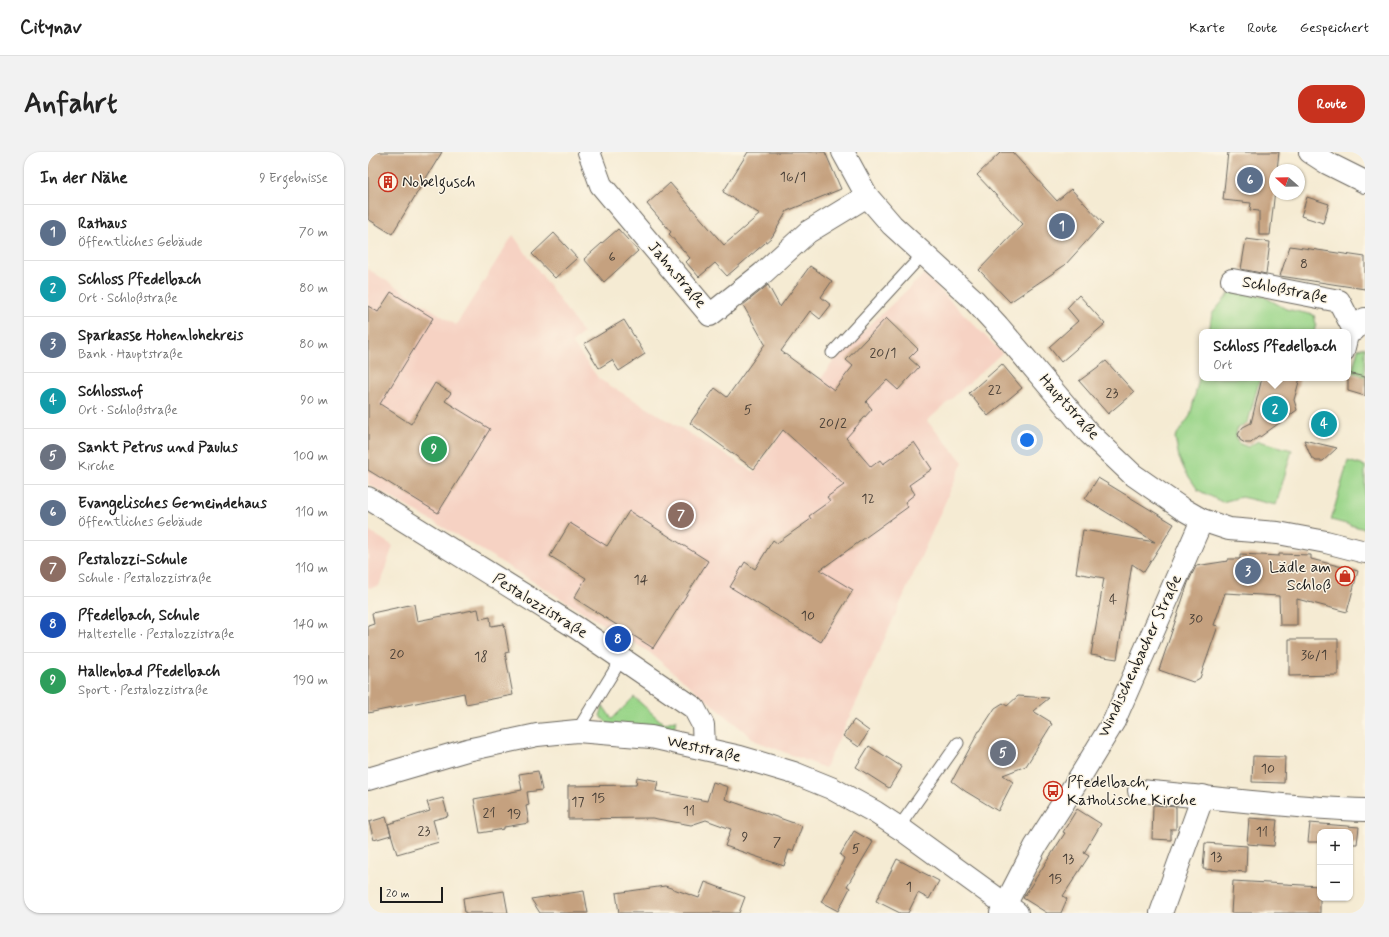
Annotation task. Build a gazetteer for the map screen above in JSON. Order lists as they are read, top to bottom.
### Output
{
  "streets": {
    "street": [
      "Jahnstraße",
      "Schloßstraße",
      "Hauptstraße",
      "Pestalozzistraße",
      "Windischenbacher Straße",
      "Weststraße"
    ]
  },
  "crossings": [
    ["Jahnstraße", "Hauptstraße"],
    ["Hauptstraße", "Windischenbacher Straße"],
    ["Pestalozzistraße", "Weststraße"],
    ["Windischenbacher Straße", "Weststraße"]
  ],
  "places": {
    "building": ["Nobelgusch"],
    "shop": ["Lädle am Schloß"],
    "bus stop": ["Pfedelbach, Katholische Kirche"]
  },
  "house_numbers": [
    "16/1",
    "6",
    "8",
    "20/1",
    "22",
    "23",
    "5",
    "20/2",
    "12",
    "14",
    "4",
    "10",
    "30",
    "20",
    "36/1",
    "18",
    "10",
    "15",
    "17",
    "11",
    "21",
    "19",
    "23",
    "11",
    "9",
    "7",
    "5",
    "13",
    "13",
    "15",
    "1"
  ],
  "scale_bar": "20 m",
  "north": "left",
  "page": {
    "header": "Citynav",
    "nav": ["Karte", "Route", "Gespeichert"],
    "buttons": "Route",
    "title": "Anfahrt",
    "heading": ["In der Nähe", "9 Ergebnisse"],
    "pins": [
      "6",
      "1",
      "2",
      "4",
      "9",
      "7",
      "3",
      "8",
      "5"
    ],
    "list": [
      {
        "mark": "1",
        "name": "Rathaus",
        "note": "Öffentliches Gebäude",
        "value": "70 m"
      },
      {
        "mark": "2",
        "name": "Schloss Pfedelbach",
        "note": "Ort · Schloßstraße",
        "value": "80 m"
      },
      {
        "mark": "3",
        "name": "Sparkasse Hohenlohekreis",
        "note": "Bank · Hauptstraße",
        "value": "80 m"
      },
      {
        "mark": "4",
        "name": "Schlosshof",
        "note": "Ort · Schloßstraße",
        "value": "90 m"
      },
      {
        "mark": "5",
        "name": "Sankt Petrus und Paulus",
        "note": "Kirche",
        "value": "100 m"
      },
      {
        "mark": "6",
        "name": "Evangelisches Gemeindehaus",
        "note": "Öffentliches Gebäude",
        "value": "110 m"
      },
      {
        "mark": "7",
        "name": "Pestalozzi-Schule",
        "note": "Schule · Pestalozzistraße",
        "value": "110 m"
      },
      {
        "mark": "8",
        "name": "Pfedelbach, Schule",
        "note": "Haltestelle · Pestalozzistraße",
        "value": "140 m"
      },
      {
        "mark": "9",
        "name": "Hallenbad Pfedelbach",
        "note": "Sport · Pestalozzistraße",
        "value": "190 m"
      }
    ],
    "popup": ["Schloss Pfedelbach", "Ort"],
    "map_buttons": ["+", "−"],
    "scale": "20 m"
  }
}
